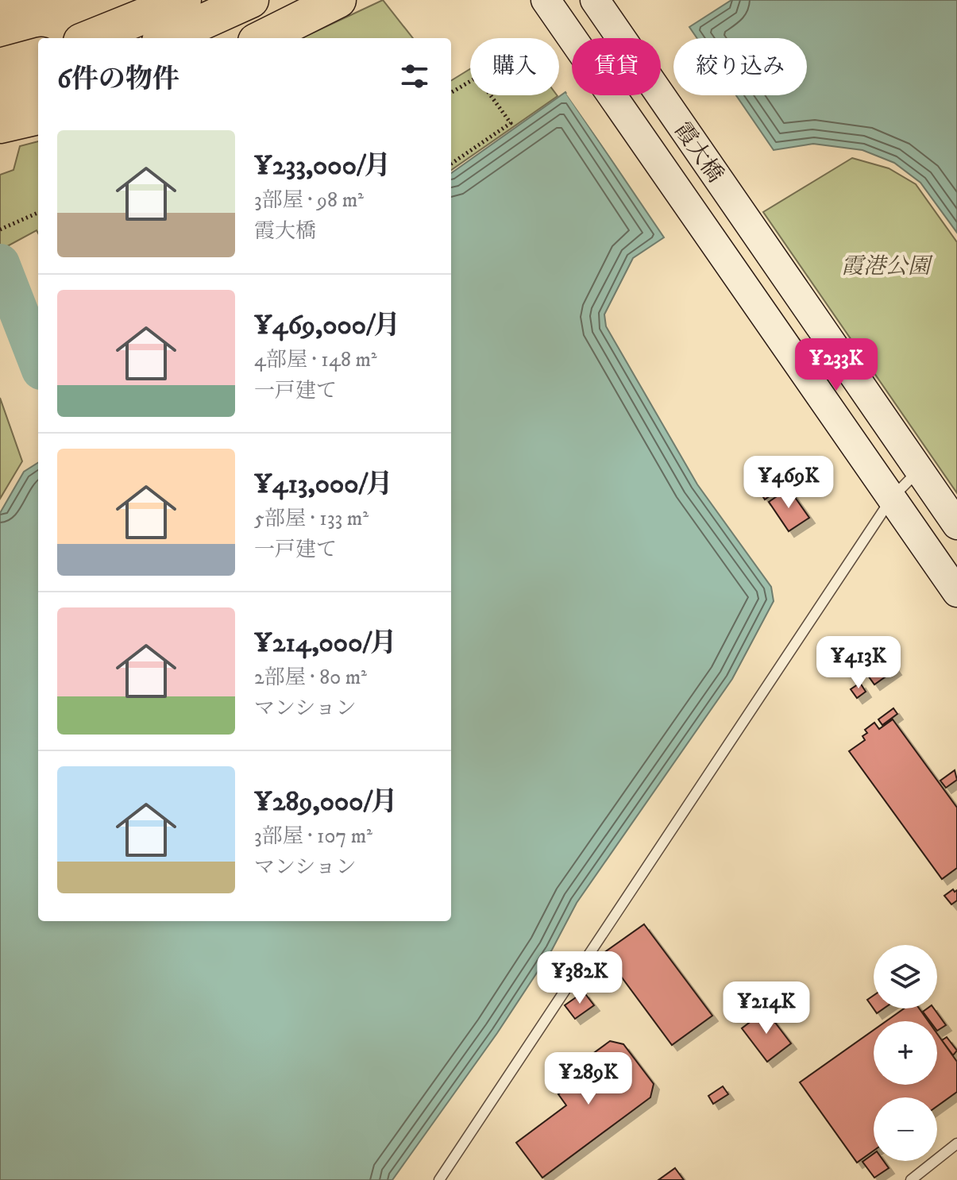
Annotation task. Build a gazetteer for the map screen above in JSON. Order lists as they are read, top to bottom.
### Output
{
  "streets": {
    "street": ["霞大橋"]
  },
  "parks": ["霞港公園"],
  "page": {
    "chip": ["購入", "賃貸", "絞り込み"],
    "heading": "6件の物件",
    "list": [
      {
        "name": "¥233,000/月",
        "note": "3部屋 · 98 m² · 霞大橋"
      },
      {
        "name": "¥469,000/月",
        "note": "4部屋 · 148 m² · 一戸建て"
      },
      {
        "name": "¥413,000/月",
        "note": "5部屋 · 133 m² · 一戸建て"
      },
      {
        "name": "¥214,000/月",
        "note": "2部屋 · 80 m² · マンション"
      },
      {
        "name": "¥289,000/月",
        "note": "3部屋 · 107 m² · マンション"
      }
    ],
    "price": [
      "¥233K",
      "¥469K",
      "¥413K",
      "¥382K",
      "¥214K",
      "¥289K"
    ],
    "map_buttons": ["+", "−"]
  }
}
